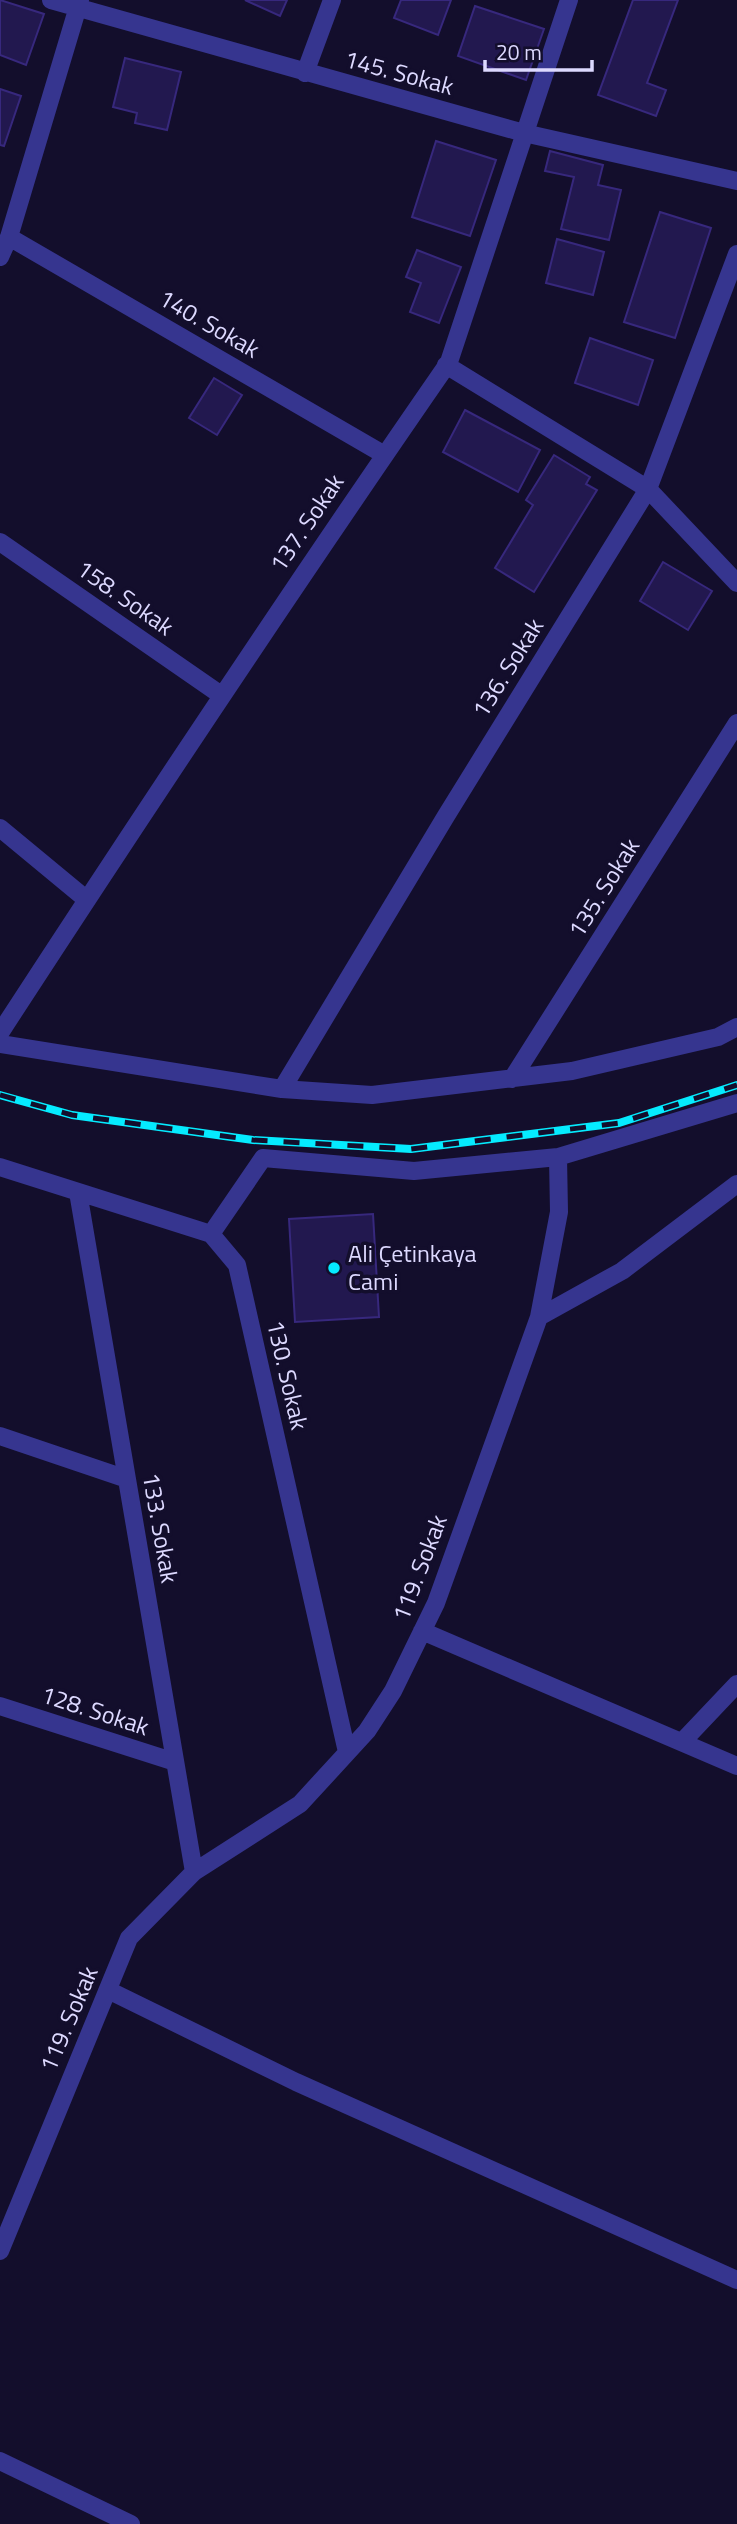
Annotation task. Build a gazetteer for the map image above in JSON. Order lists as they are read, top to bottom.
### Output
{
  "streets": {
    "street": [
      "145. Sokak",
      "140. Sokak",
      "137. Sokak",
      "158. Sokak",
      "136. Sokak",
      "135. Sokak",
      "130. Sokak",
      "133. Sokak",
      "119. Sokak",
      "128. Sokak"
    ]
  },
  "crossings": [
    ["145. Sokak", "137. Sokak"],
    ["140. Sokak", "137. Sokak"],
    ["137. Sokak", "158. Sokak"],
    ["130. Sokak", "119. Sokak"],
    ["133. Sokak", "119. Sokak"],
    ["133. Sokak", "128. Sokak"]
  ],
  "places": ["Ali Çetinkaya Cami"],
  "scale_bar": "20 m"
}
